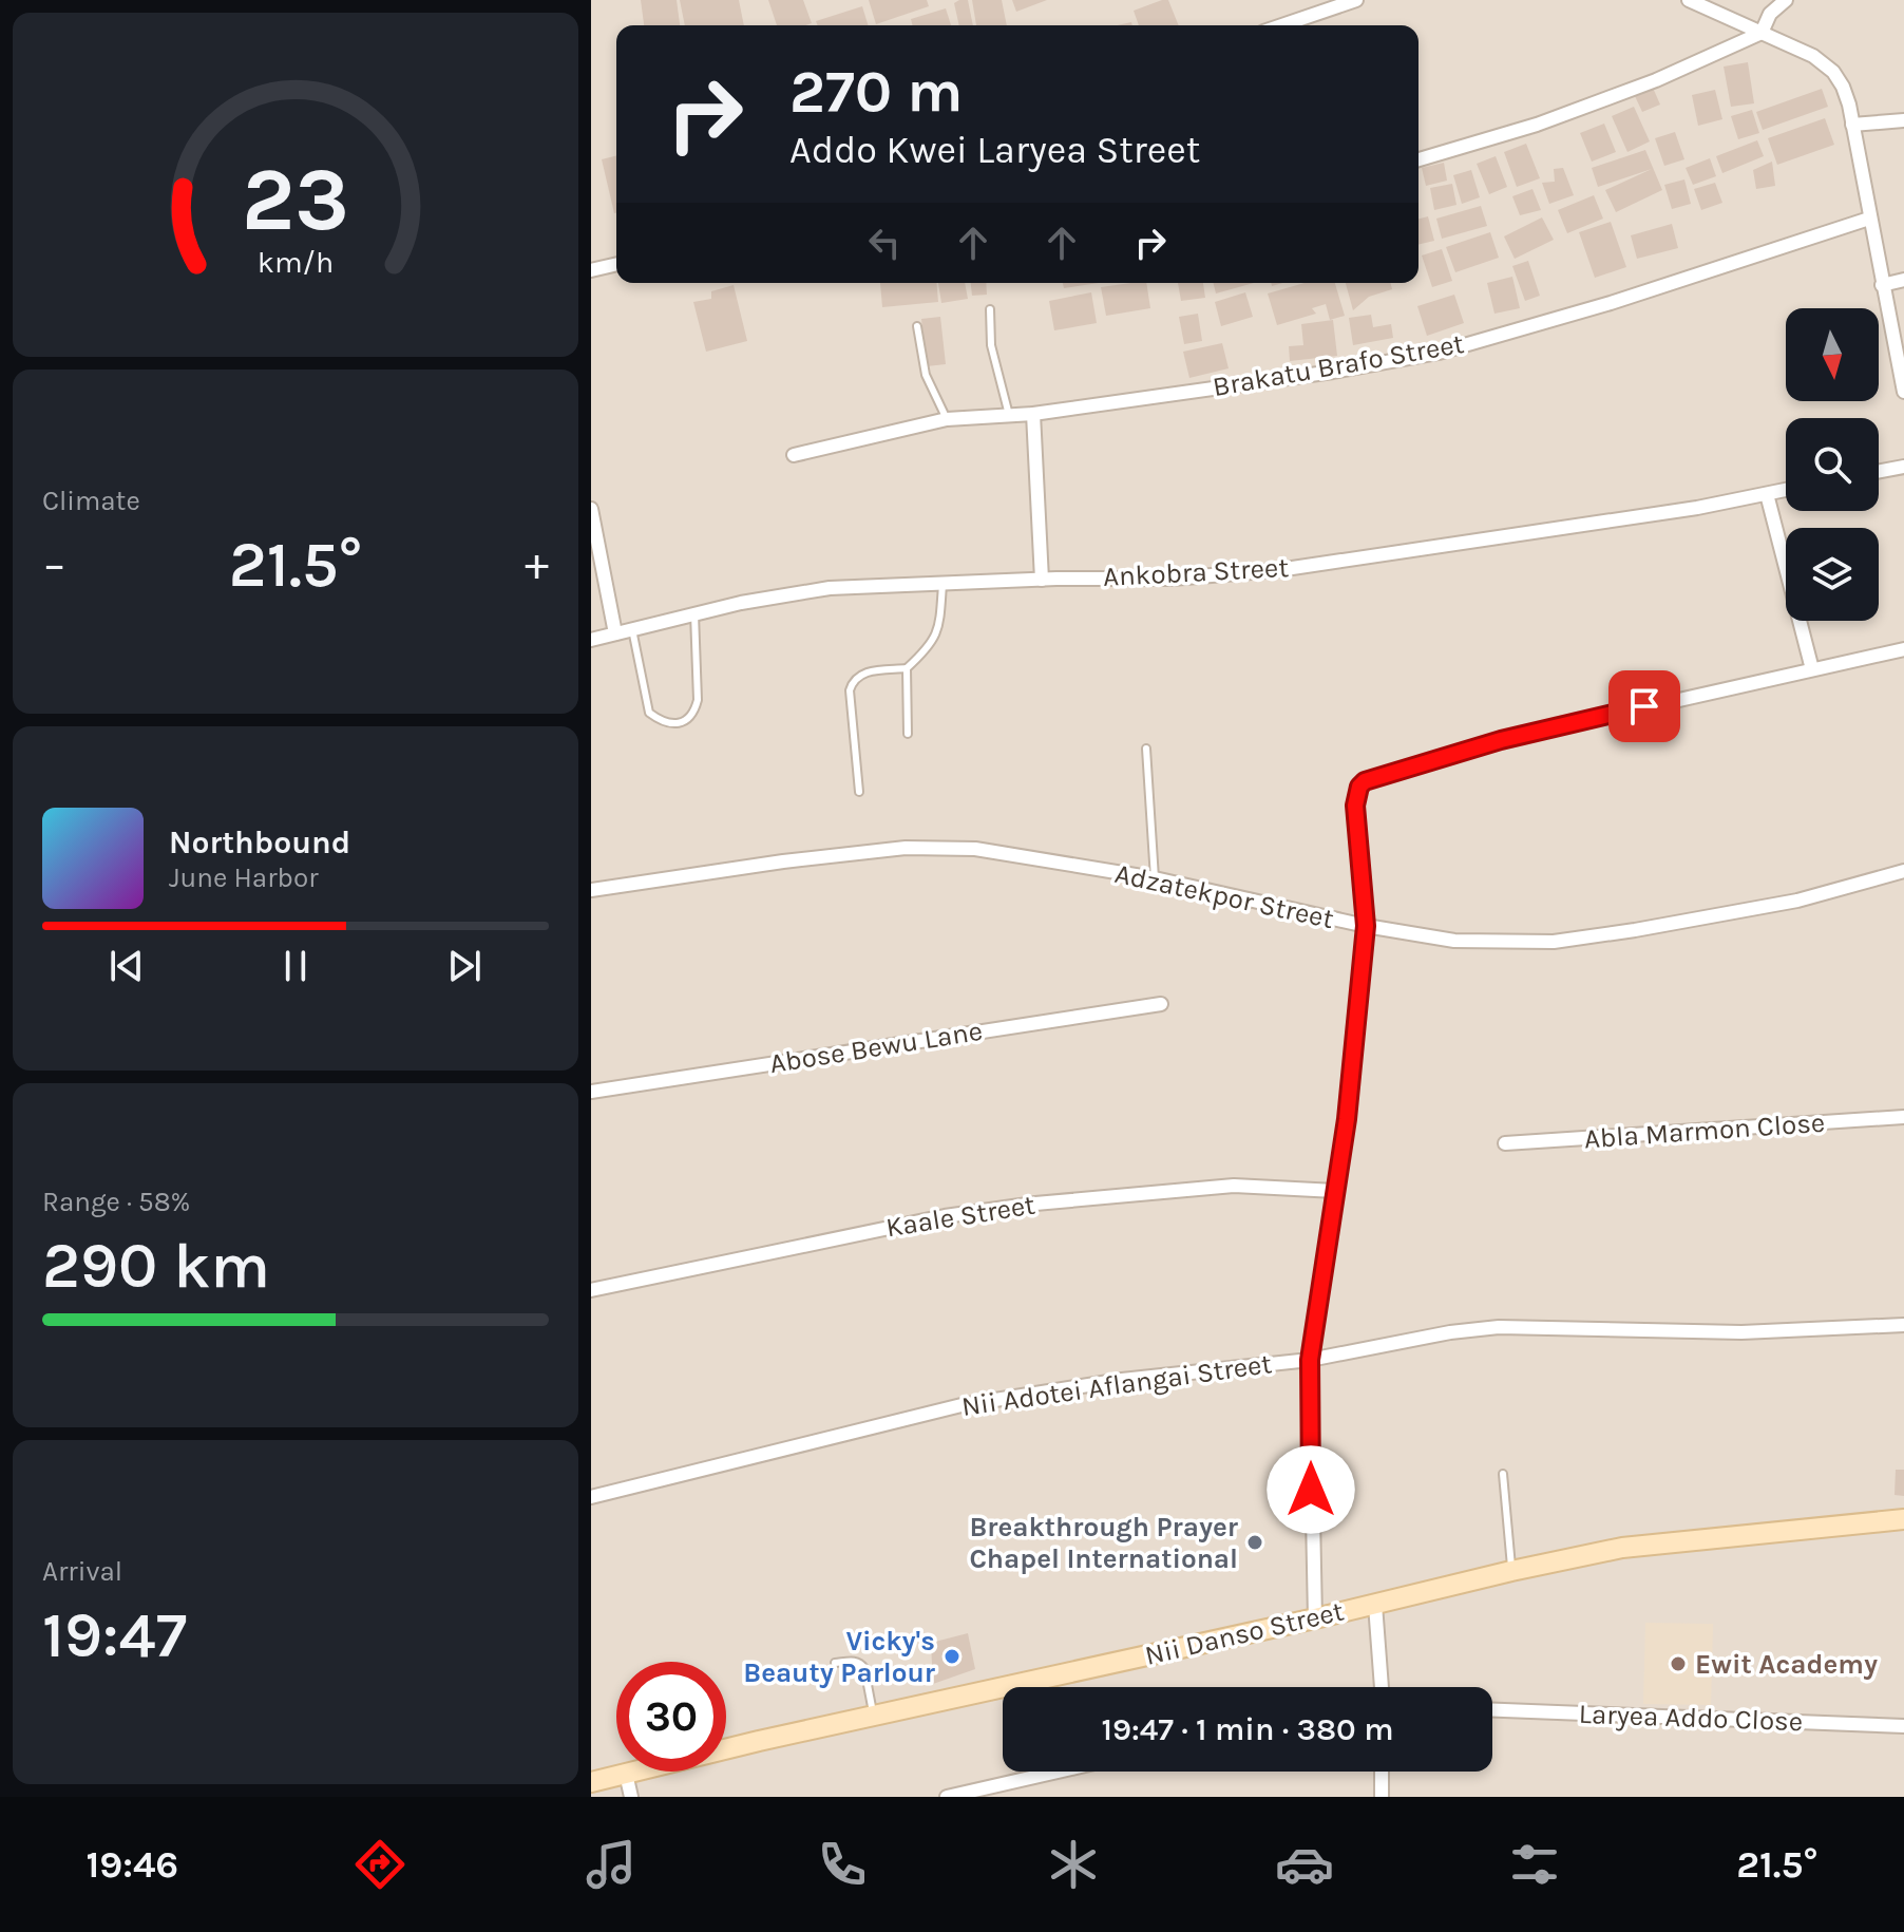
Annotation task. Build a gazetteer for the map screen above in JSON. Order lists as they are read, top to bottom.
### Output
{
  "streets": {
    "street": [
      "Brakatu Brafo Street",
      "Ankobra Street",
      "Adzatekpor Street",
      "Abose Bewu Lane",
      "Abla Marmon Close",
      "Kaale Street",
      "Nii Adotei Aflangai Street",
      "Nii Danso Street",
      "Laryea Addo Close"
    ]
  },
  "places": ["Breakthrough Prayer Chapel International", "Vicky's Beauty Parlour", "Ewit Academy"],
  "north": "bottom",
  "page": {
    "turn": ["270 m", "Addo Kwei Laryea Street"],
    "tile": [
      "Climate",
      ["Range · 58%", "290 km"],
      ["Arrival", "19:47"]
    ],
    "heat": ["−", "21.5°", "+"],
    "song": ["Northbound", "June Harbor"],
    "limit": "30",
    "trip": "19:47 · 1 min · 380 m",
    "tabs": ["19:46", "21.5°"],
    "gauge": ["23", "km/h"]
  }
}
